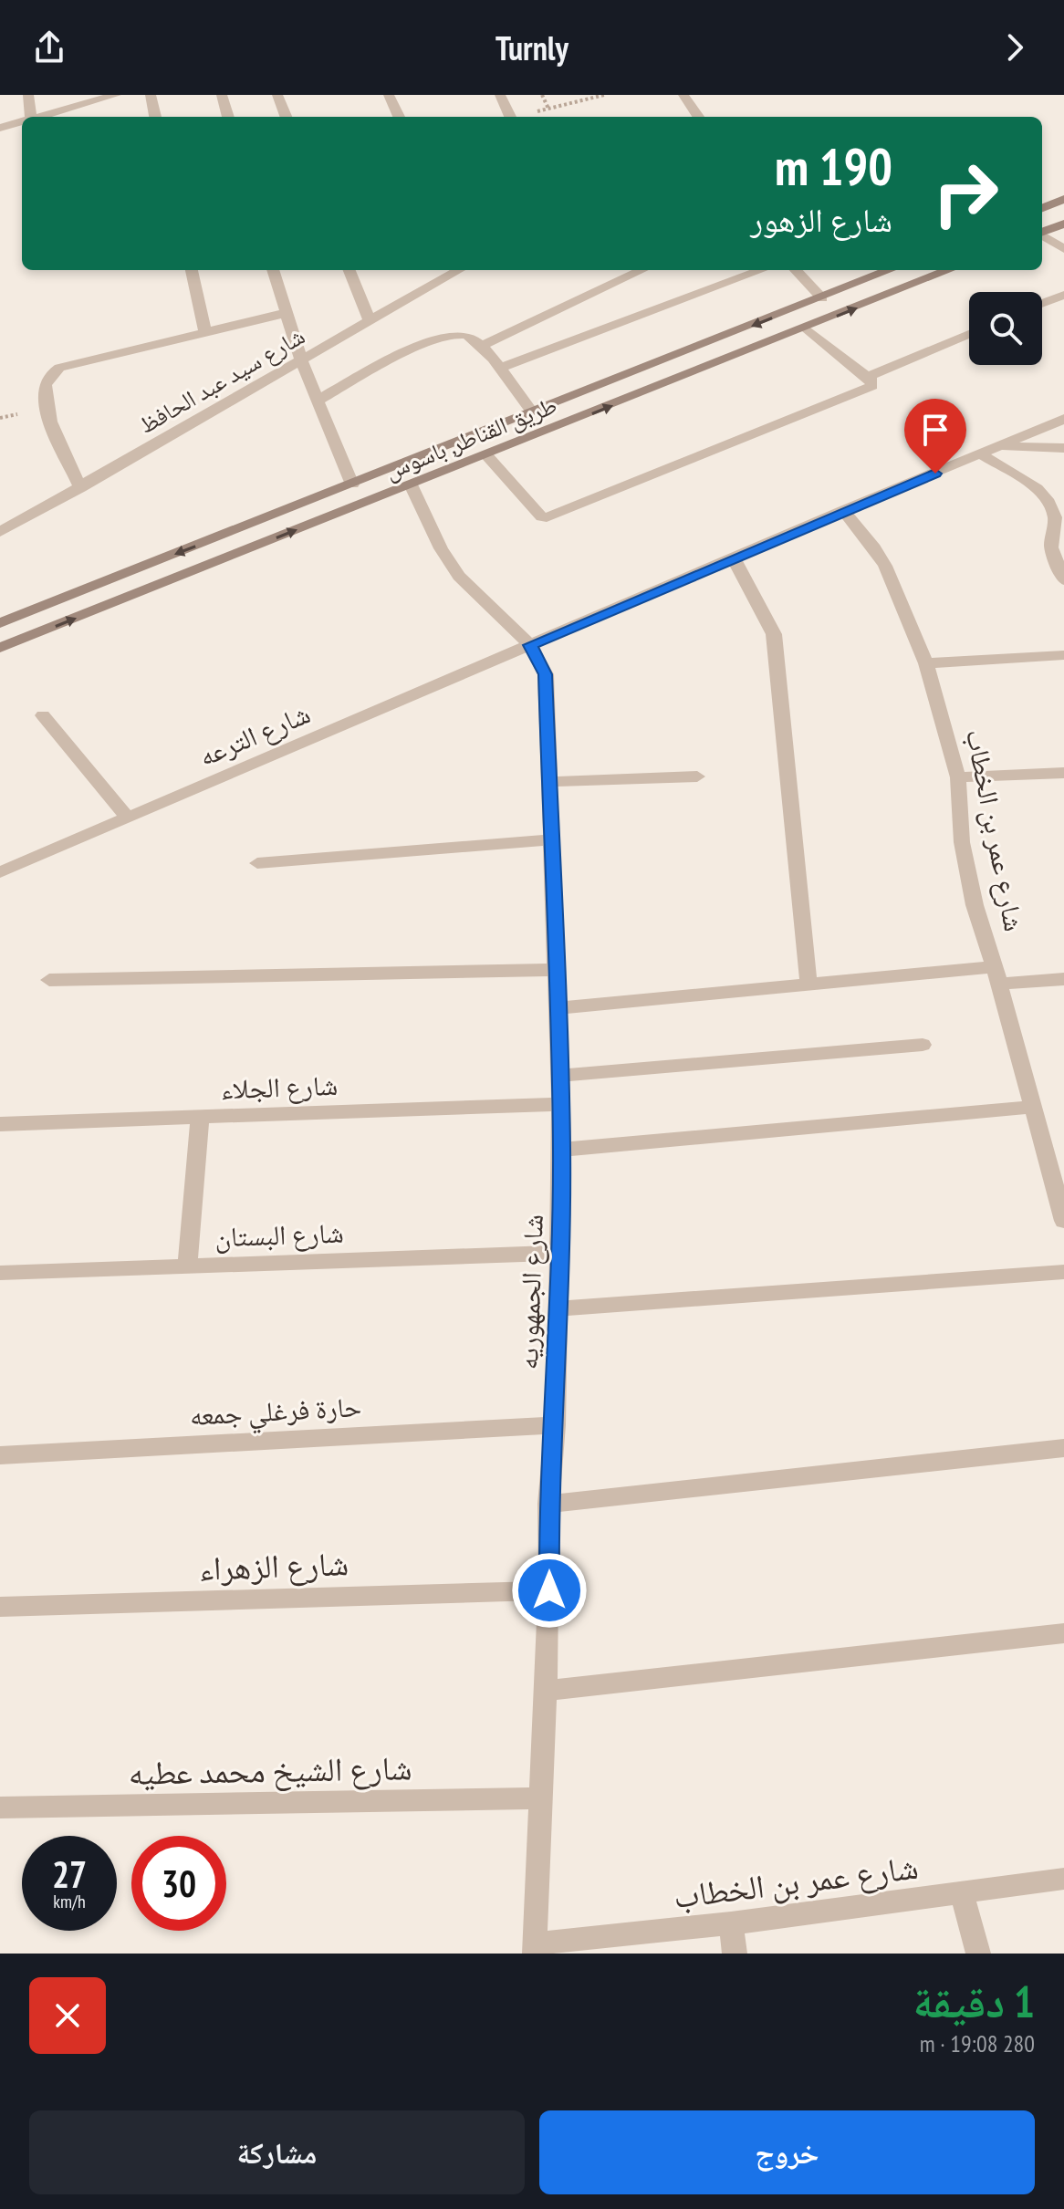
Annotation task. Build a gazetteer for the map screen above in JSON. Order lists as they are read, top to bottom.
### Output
{
  "streets": {
    "main road": ["طريق القناطر, باسوس"],
    "street": [
      "شارع سيد عبد الحافظ",
      "شارع الترعه",
      "شارع عمر بن الخطاب",
      "شارع الجلاء",
      "شارع البستان",
      "شارع الجمهوريه",
      "حارة فرغلي جمعه",
      "شارع الزهراء",
      "شارع الشيخ محمد عطيه"
    ]
  },
  "crossings": [
    ["شارع الترعه", "شارع عمر بن الخطاب"],
    ["شارع الترعه", "شارع الجمهوريه"],
    ["شارع عمر بن الخطاب", "شارع الجمهوريه"],
    ["شارع الجلاء", "شارع الجمهوريه"],
    ["شارع البستان", "شارع الجمهوريه"],
    ["شارع الجمهوريه", "حارة فرغلي جمعه"],
    ["شارع الجمهوريه", "شارع الزهراء"],
    ["شارع الجمهوريه", "شارع الشيخ محمد عطيه"]
  ],
  "page": {
    "header": "Turnly",
    "turn": ["190 m", "شارع الزهور"],
    "speed": "27 km/h",
    "limit": "30",
    "heading": ["1 دقيقة", "280 m · 19:08"],
    "buttons": ["خروج", "مشاركة"]
  }
}
